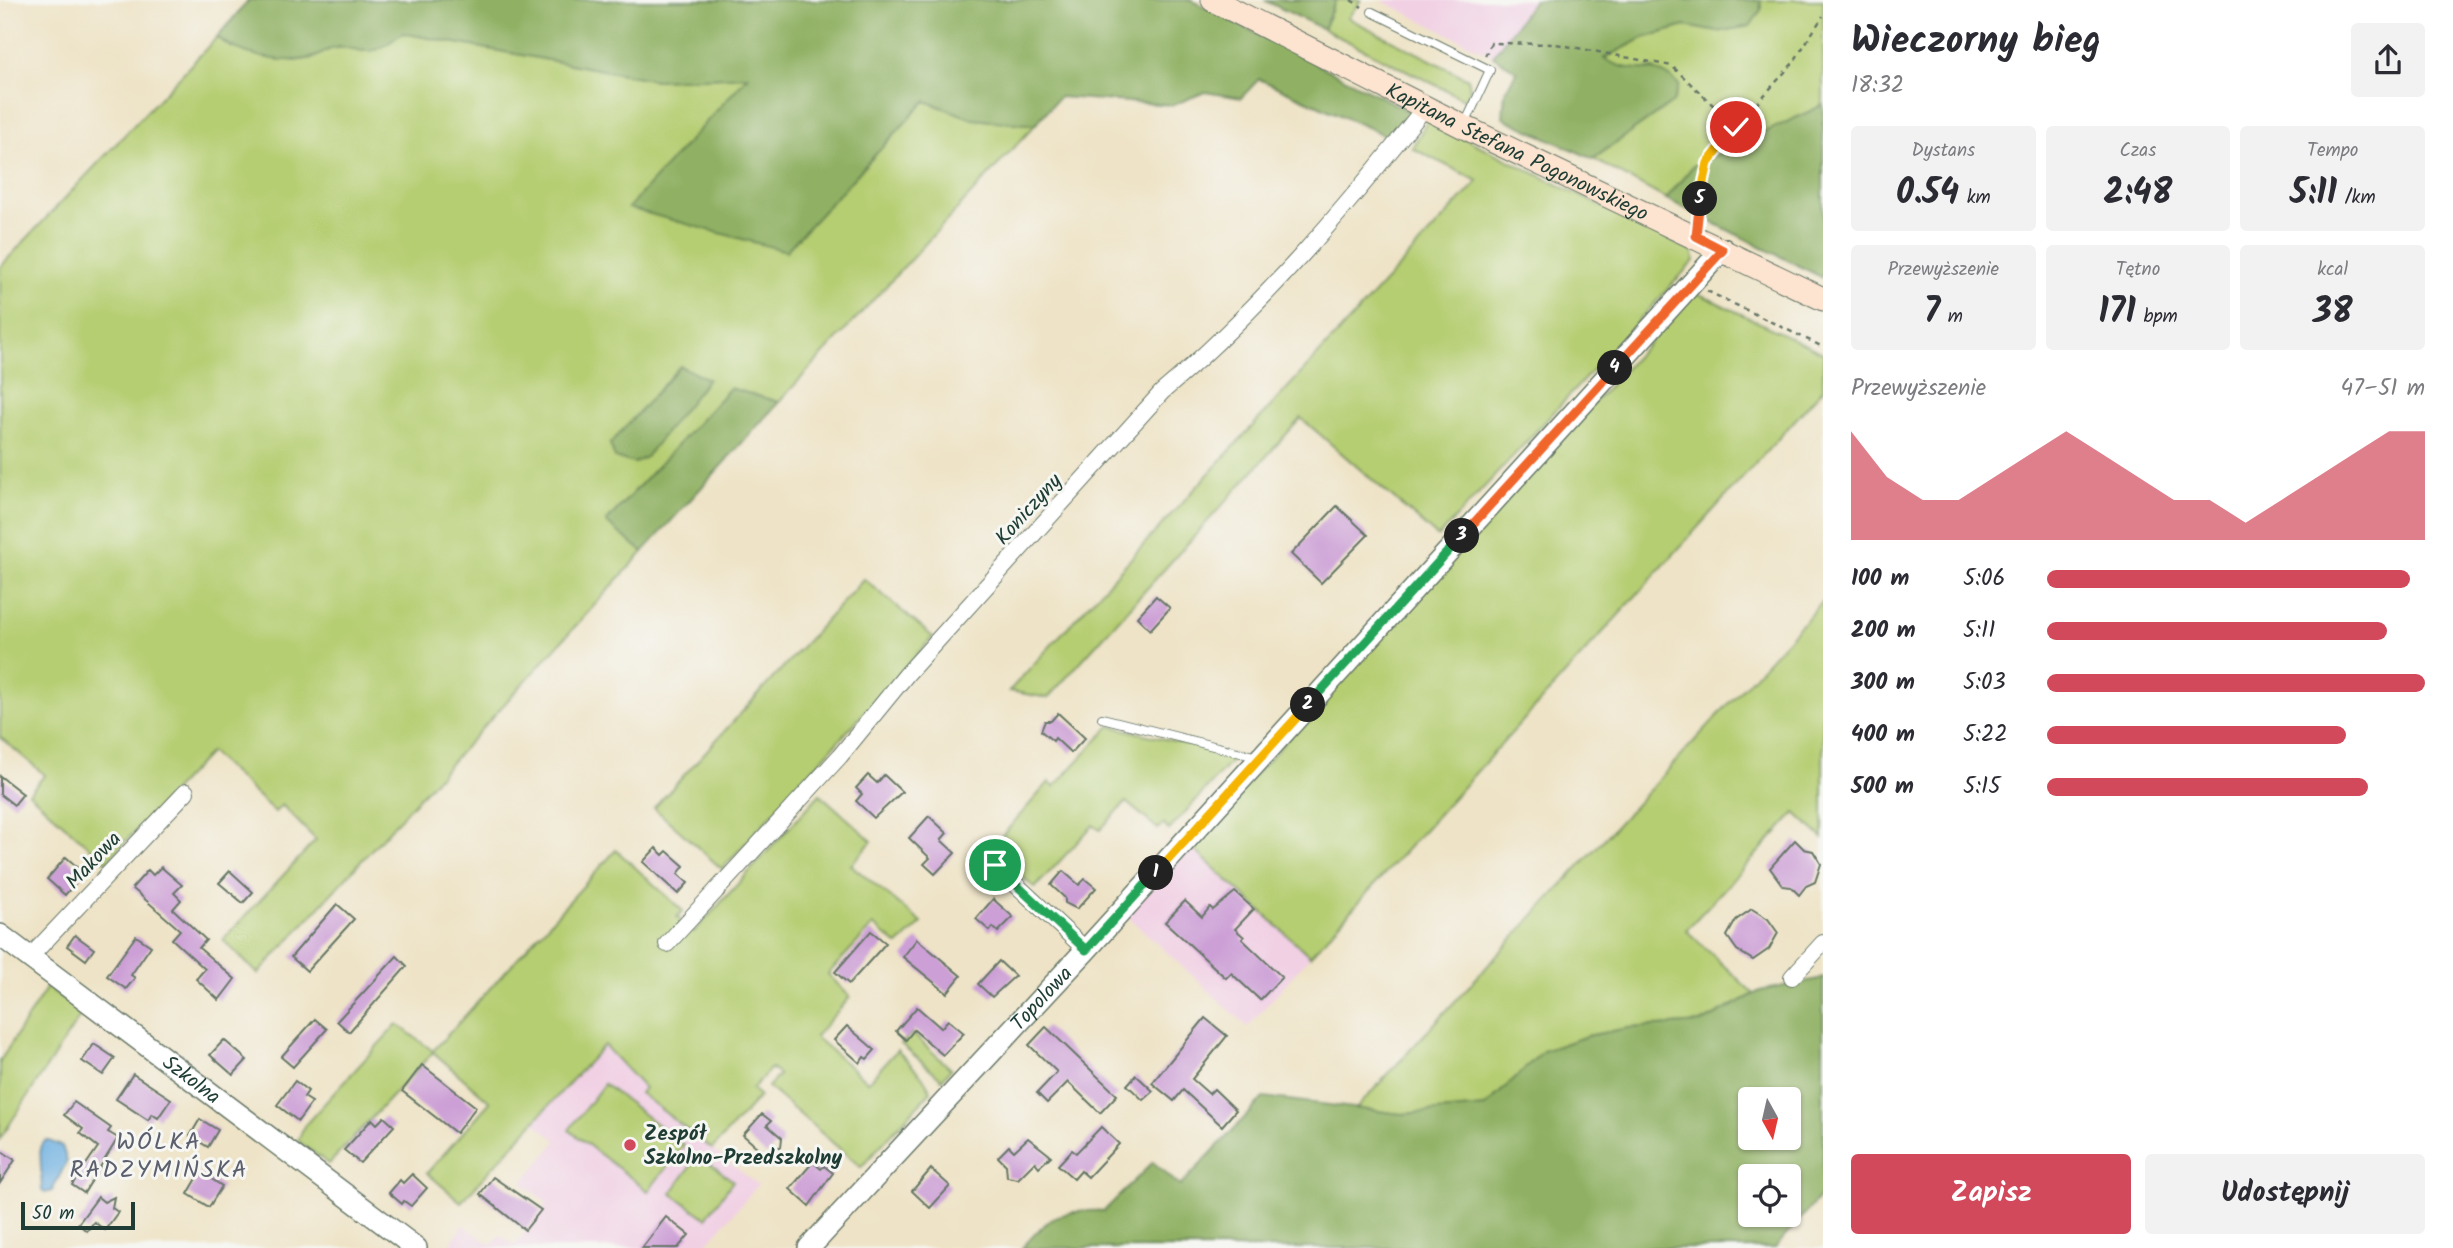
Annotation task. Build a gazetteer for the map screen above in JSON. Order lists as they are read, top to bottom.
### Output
{
  "streets": {
    "main road": ["Kapitana Stefana Pogonowskiego"],
    "street": [
      "Koniczyny",
      "Makowa",
      "Topolowa",
      "Szkolna"
    ]
  },
  "crossings": [
    ["Kapitana Stefana Pogonowskiego", "Koniczyny"],
    ["Kapitana Stefana Pogonowskiego", "Topolowa"],
    ["Makowa", "Szkolna"]
  ],
  "districts": ["WÓLKA RADZYMIŃSKA"],
  "places": ["Zespół Szkolno-Przedszkolny"],
  "scale_bar": "50 m",
  "north": "bottom",
  "page": {
    "heading": ["Wieczorny bieg", "18:32"],
    "stats": [
      ["Dystans", "0.54 km"],
      ["Czas", "2:48"],
      ["Tempo", "5:11 /km"],
      ["Przewyższenie", "7 m"],
      ["Tętno", "171 bpm"],
      ["kcal", "38"]
    ],
    "pins": [
      "5",
      "4",
      "3",
      "2",
      "1"
    ],
    "chart": ["Przewyższenie", "47–51 m"],
    "list": [
      {
        "name": "100 m",
        "note": "5:06"
      },
      {
        "name": "200 m",
        "note": "5:11"
      },
      {
        "name": "300 m",
        "note": "5:03"
      },
      {
        "name": "400 m",
        "note": "5:22"
      },
      {
        "name": "500 m",
        "note": "5:15"
      }
    ],
    "buttons": ["Zapisz", "Udostępnij"],
    "scale": "50 m"
  }
}
